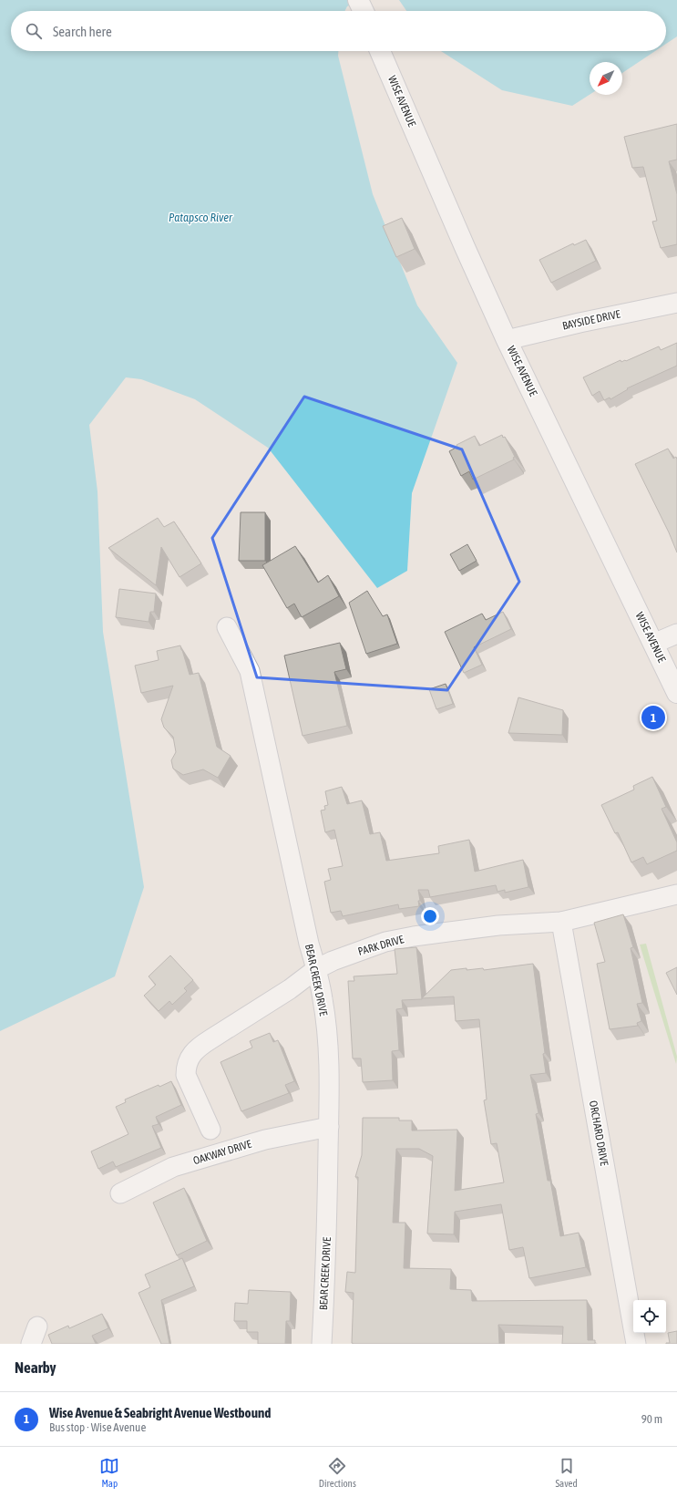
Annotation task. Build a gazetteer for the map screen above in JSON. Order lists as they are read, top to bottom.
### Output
{
  "streets": {
    "main road": ["WISE AVENUE"],
    "street": [
      "BAYSIDE DRIVE",
      "PARK DRIVE",
      "BEAR CREEK DRIVE",
      "ORCHARD DRIVE",
      "OAKWAY DRIVE"
    ]
  },
  "crossings": [
    ["WISE AVENUE", "BAYSIDE DRIVE"],
    ["PARK DRIVE", "BEAR CREEK DRIVE"],
    ["PARK DRIVE", "ORCHARD DRIVE"],
    ["BEAR CREEK DRIVE", "OAKWAY DRIVE"]
  ],
  "water": ["Patapsco River"],
  "north": "bottom left",
  "page": {
    "search": "Search here",
    "pins": "1",
    "heading": "Nearby",
    "list": [
      {
        "mark": "1",
        "name": "Wise Avenue & Seabright Avenue Westbound",
        "note": "Bus stop · Wise Avenue",
        "value": "90 m"
      }
    ],
    "nav": ["Map", "Directions", "Saved"]
  }
}
